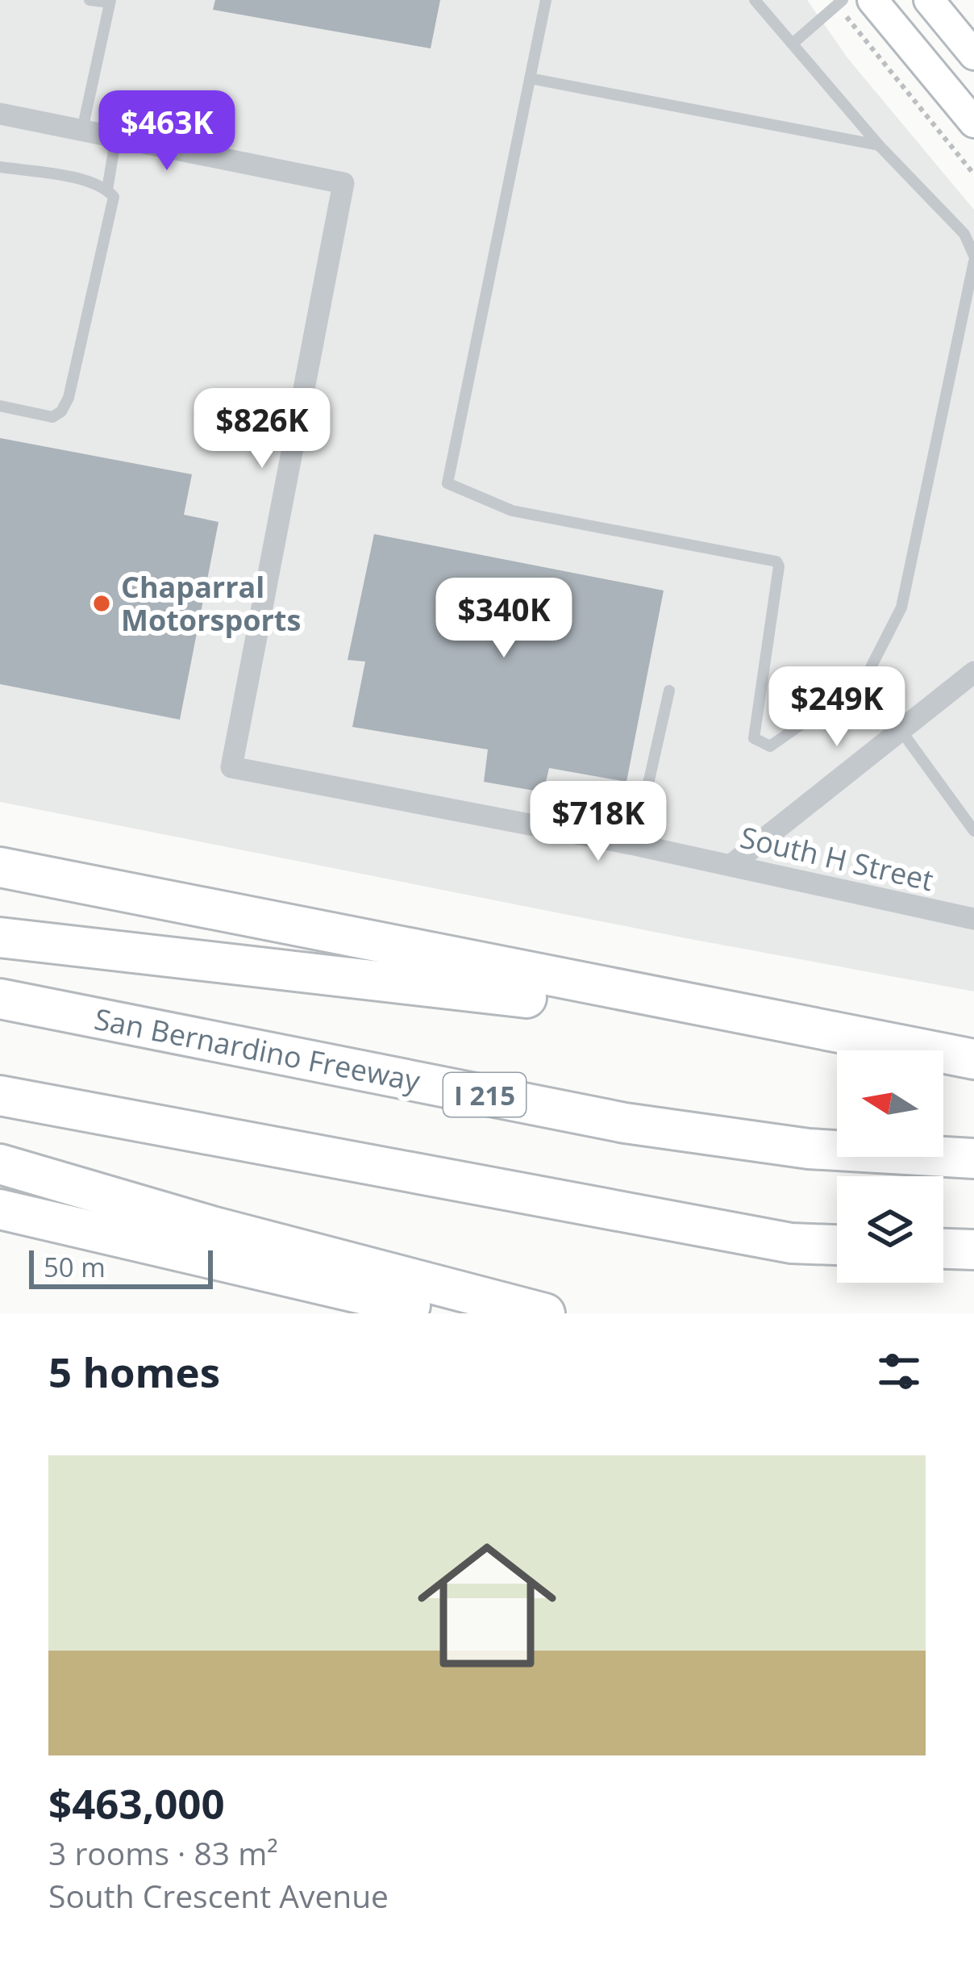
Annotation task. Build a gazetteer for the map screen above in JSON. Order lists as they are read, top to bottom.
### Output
{
  "streets": {
    "highway": ["San Bernardino Freeway", "I 215"],
    "street": ["South H Street"]
  },
  "places": ["Chaparral Motorsports"],
  "scale_bar": "50 m",
  "north": "left",
  "page": {
    "price": [
      "$463K",
      "$826K",
      "$340K",
      "$249K",
      "$718K"
    ],
    "scale": "50 m",
    "heading": "5 homes",
    "list": [
      {
        "name": "$463,000",
        "note": "3 rooms · 83 m² · South Crescent Avenue"
      }
    ]
  }
}
